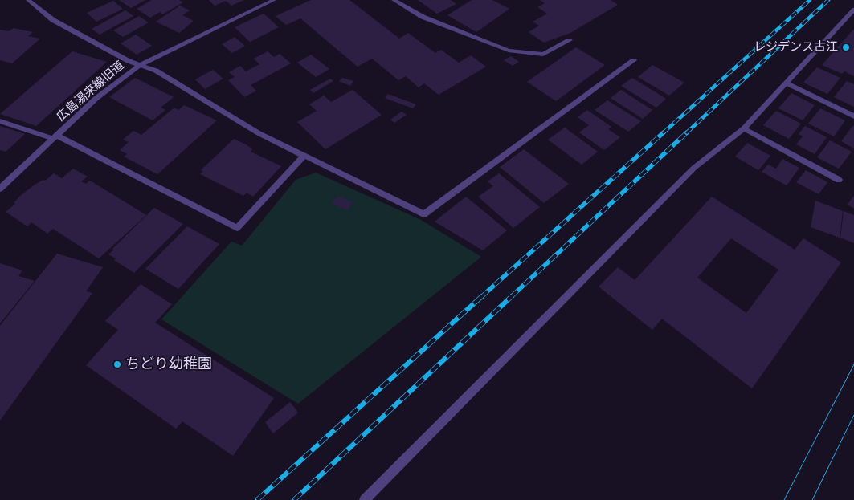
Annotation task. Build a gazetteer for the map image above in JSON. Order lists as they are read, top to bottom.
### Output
{
  "streets": {
    "street": ["広島湯来線旧道"]
  },
  "places": ["レジデンス古江", "ちどり幼稚園"]
}
